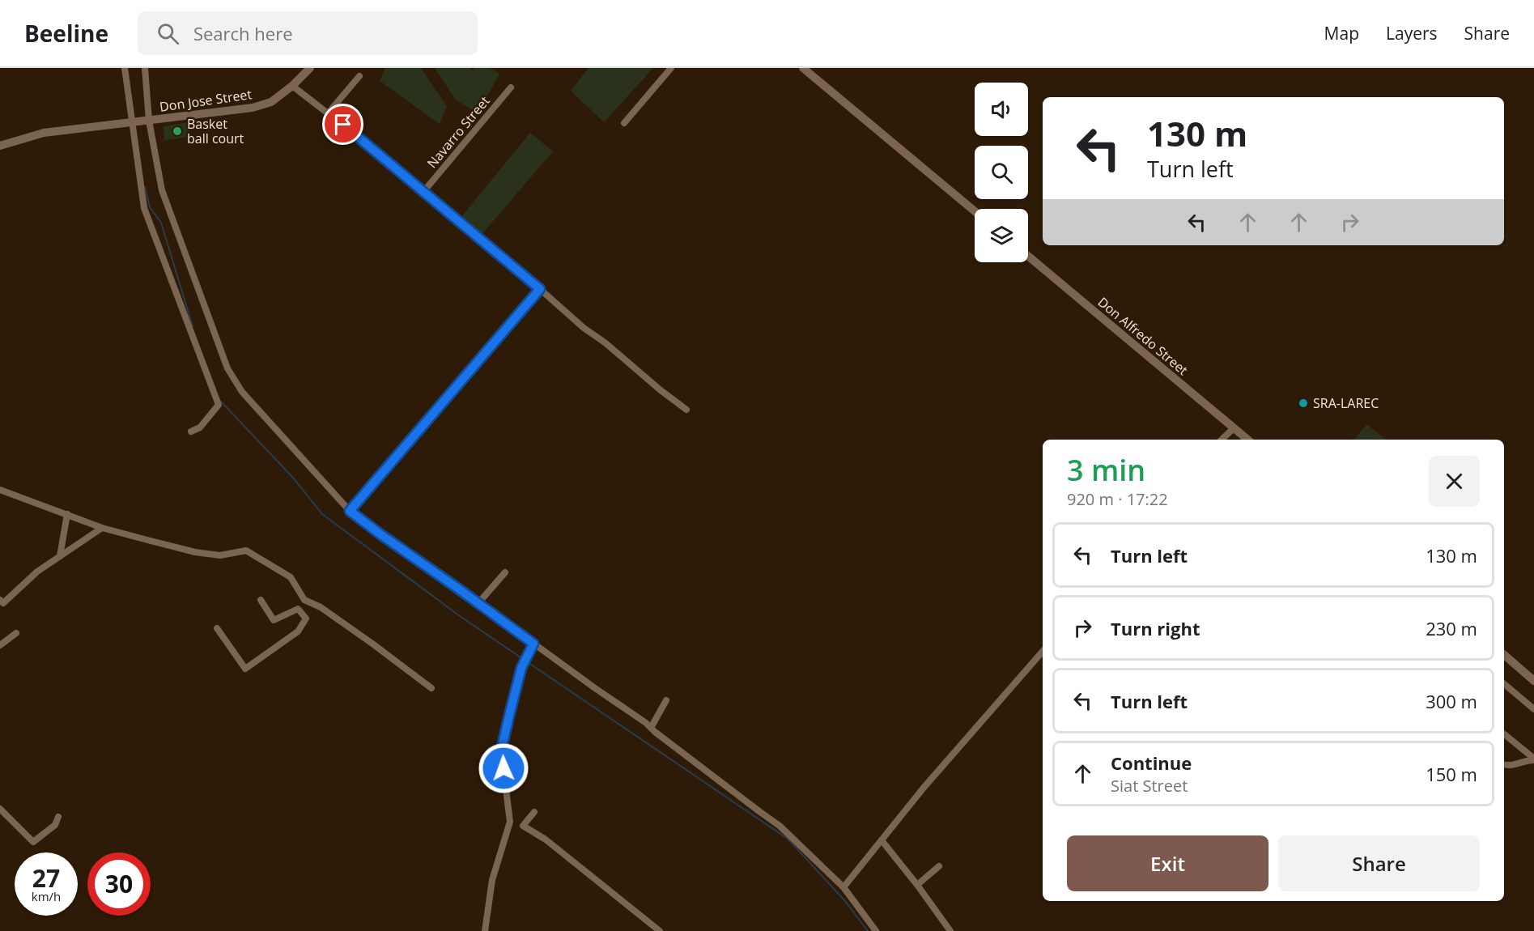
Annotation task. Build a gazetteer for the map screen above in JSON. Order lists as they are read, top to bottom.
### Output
{
  "streets": {
    "street": ["Don Jose Street", "Navarro Street", "Don Alfredo Street"]
  },
  "places": ["Basket ball court", "SRA-LAREC"],
  "page": {
    "header": "Beeline",
    "search": "Search here",
    "nav": ["Map", "Layers", "Share"],
    "turn": ["130 m", "Turn left"],
    "heading": ["3 min", "920 m · 17:22"],
    "list": [
      {
        "name": "Turn left",
        "value": "130 m"
      },
      {
        "name": "Turn right",
        "value": "230 m"
      },
      {
        "name": "Turn left",
        "value": "300 m"
      },
      {
        "name": "Continue",
        "note": "Siat Street",
        "value": "150 m"
      }
    ],
    "buttons": ["Exit", "Share"],
    "speed": "27 km/h",
    "limit": "30"
  }
}
